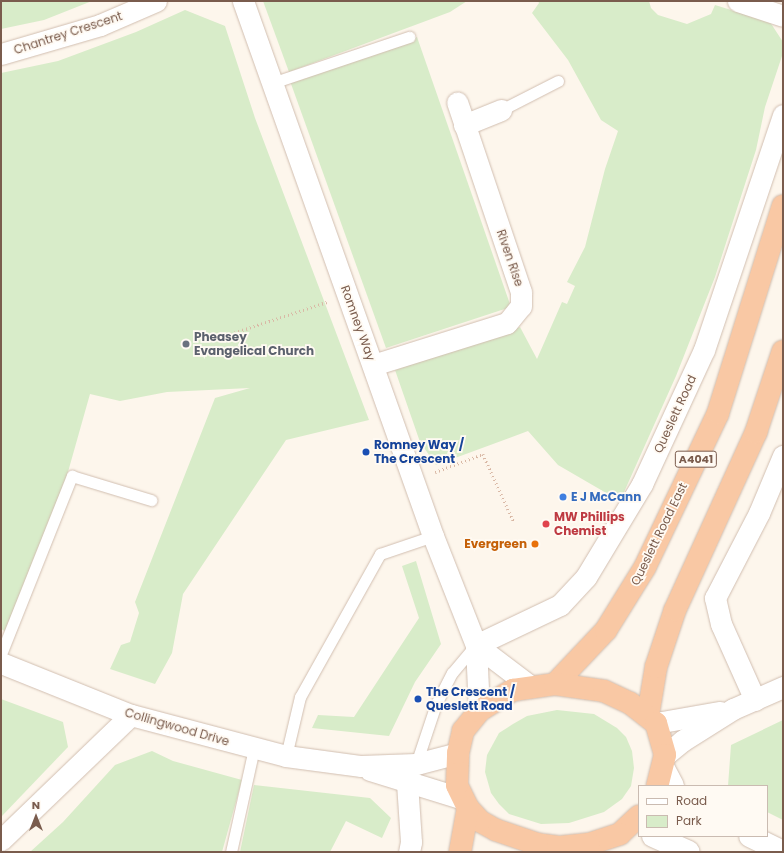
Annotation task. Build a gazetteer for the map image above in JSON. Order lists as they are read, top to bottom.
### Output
{
  "streets": {
    "highway": ["A4041", "Queslett Road East"],
    "street": [
      "Chantrey Crescent",
      "Riven Rise",
      "Romney Way",
      "Queslett Road",
      "Collingwood Drive"
    ]
  },
  "crossings": [
    ["Riven Rise", "Romney Way"],
    ["Romney Way", "Queslett Road"]
  ],
  "places": [
    "Pheasey Evangelical Church",
    "Romney Way / The Crescent",
    "E J McCann",
    "MW Phillips Chemist",
    "Evergreen",
    "The Crescent / Queslett Road"
  ],
  "legend": ["Road", "Park"],
  "north": "top"
}
